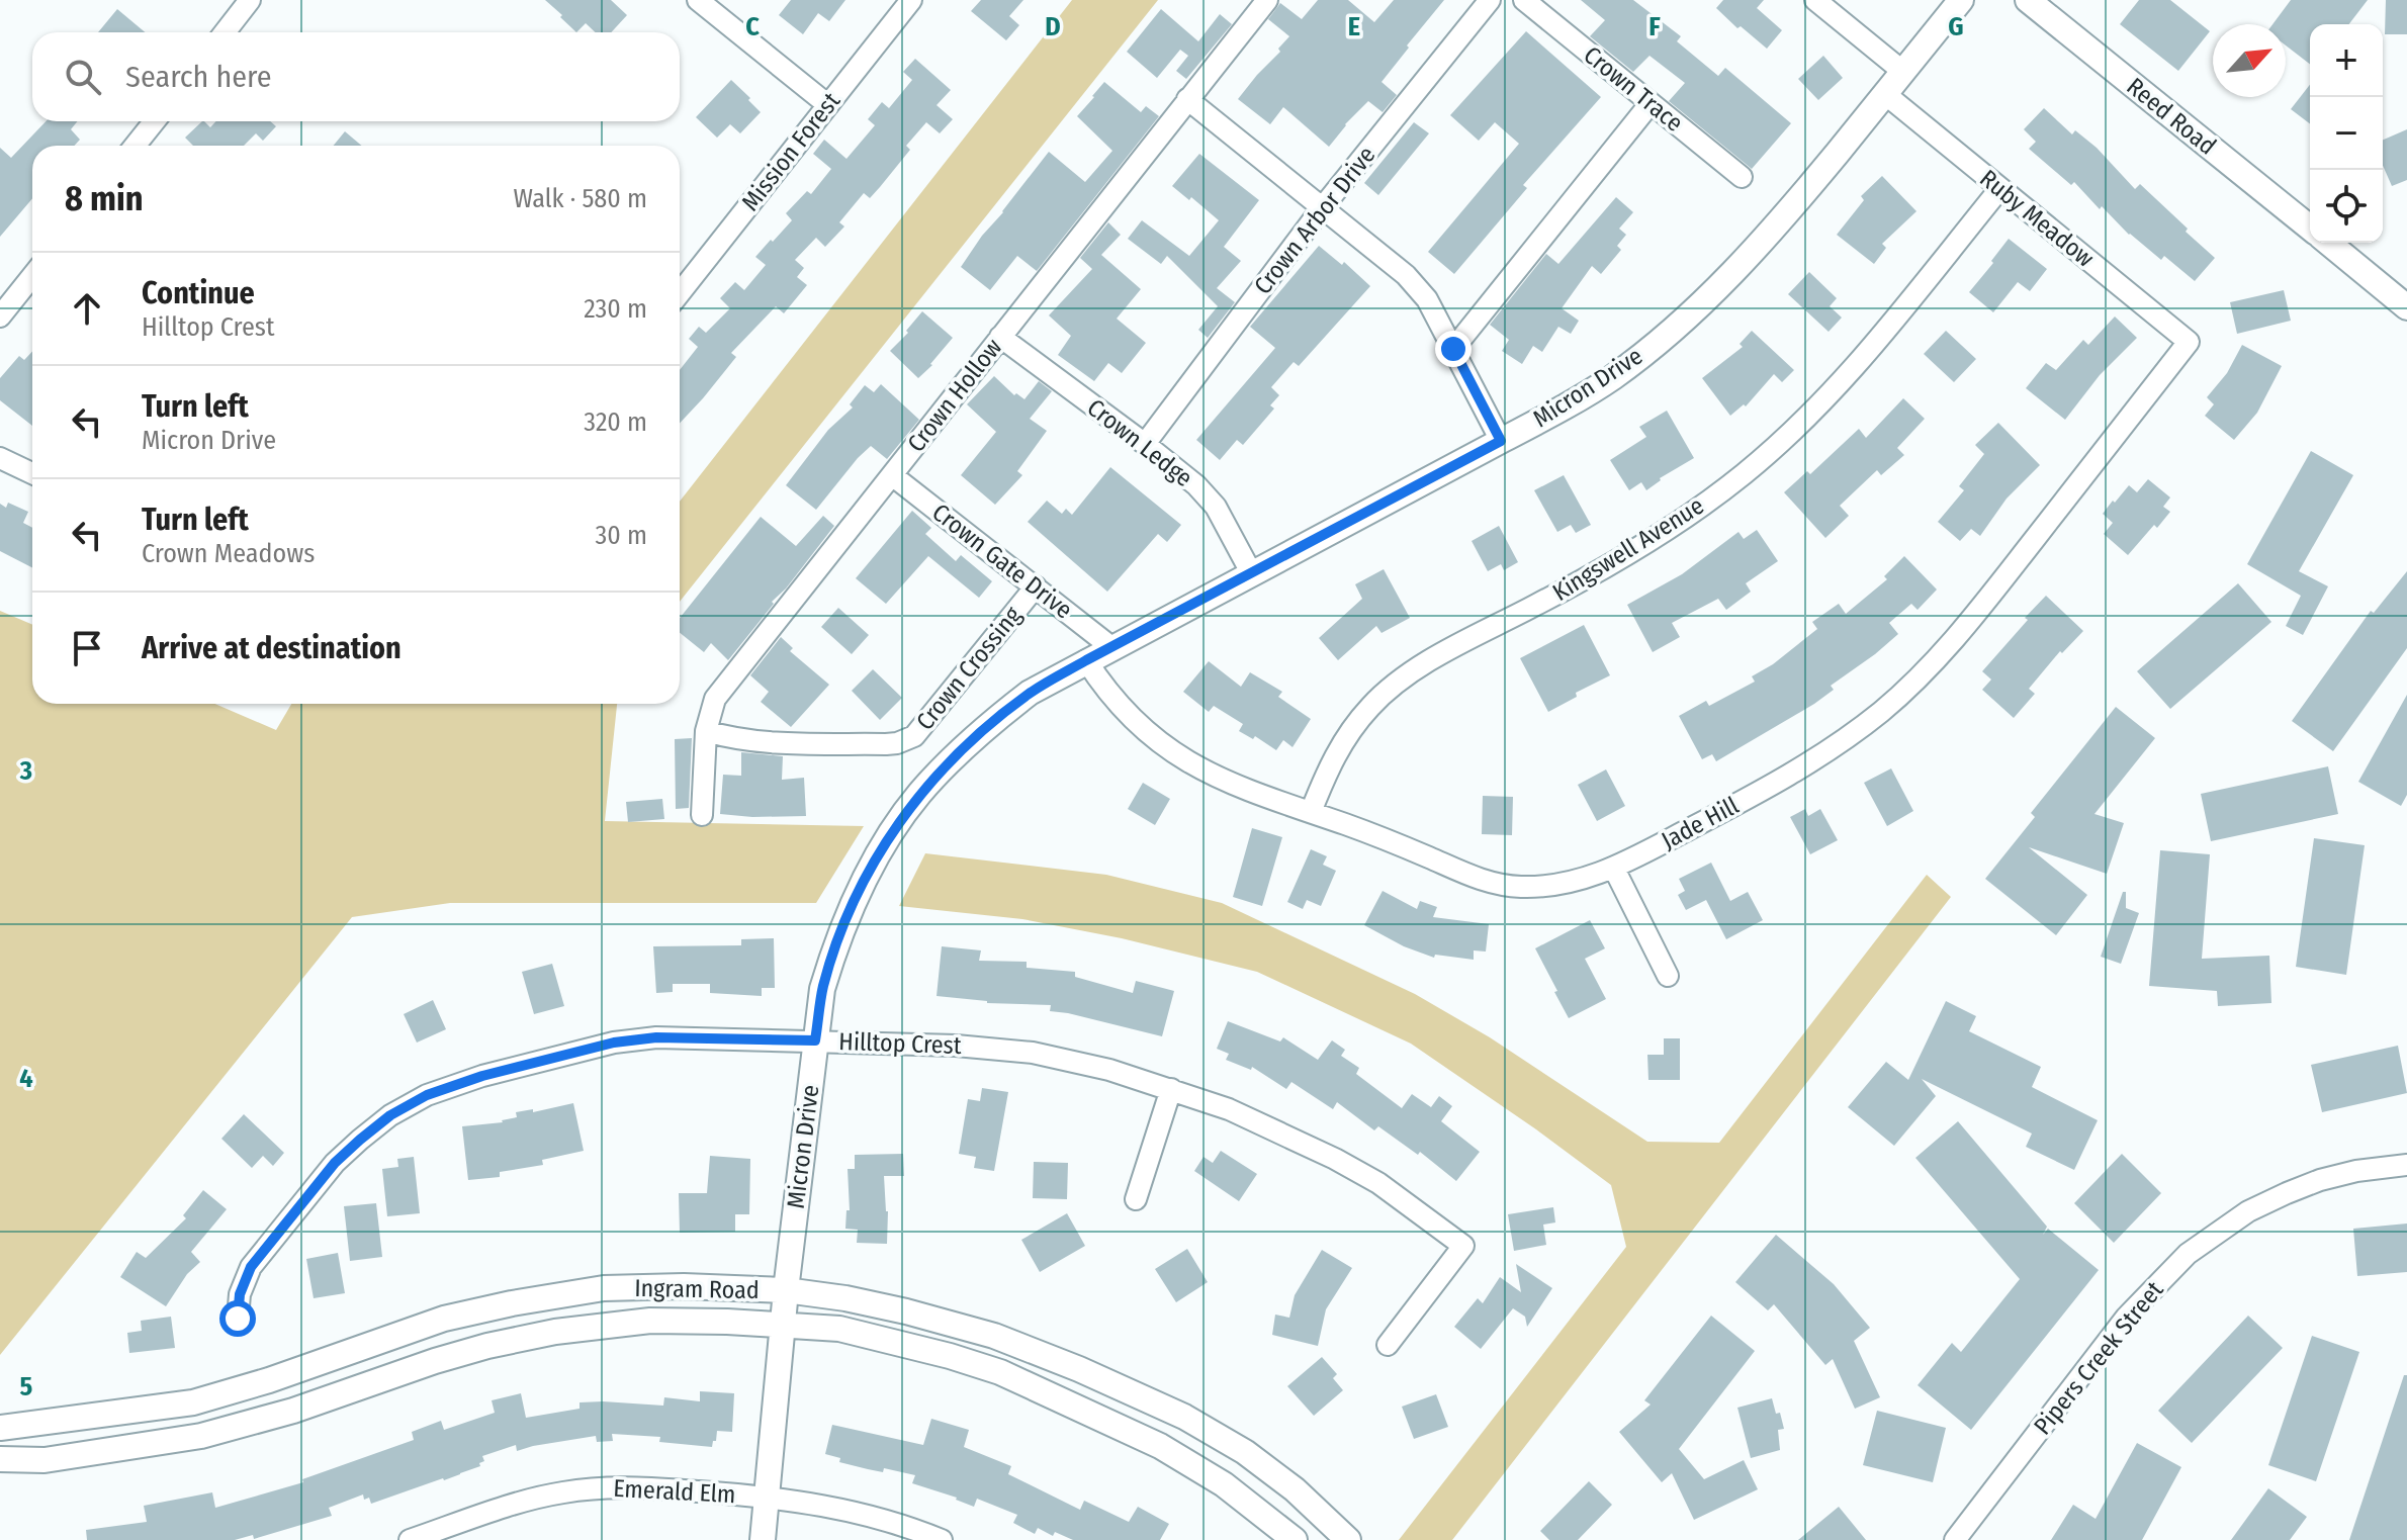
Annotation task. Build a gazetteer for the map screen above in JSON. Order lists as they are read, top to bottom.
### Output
{
  "streets": {
    "street": [
      "Crown Trace",
      "Reed Road",
      "Mission Forest",
      "Ruby Meadow",
      "Crown Arbor Drive",
      "Micron Drive",
      "Crown Hollow",
      "Crown Ledge",
      "Kingswell Avenue",
      "Crown Gate Drive",
      "Crown Crossing",
      "Jade Hill",
      "Hilltop Crest",
      "Ingram Road",
      "Pipers Creek Street",
      "Emerald Elm"
    ]
  },
  "crossings": [
    ["Ruby Meadow", "Micron Drive"],
    ["Ruby Meadow", "Kingswell Avenue"],
    ["Ruby Meadow", "Jade Hill"],
    ["Crown Arbor Drive", "Crown Ledge"],
    ["Micron Drive", "Crown Ledge"],
    ["Micron Drive", "Crown Gate Drive"],
    ["Micron Drive", "Jade Hill"],
    ["Micron Drive", "Hilltop Crest"],
    ["Micron Drive", "Ingram Road"],
    ["Micron Drive", "Emerald Elm"],
    ["Crown Hollow", "Crown Ledge"],
    ["Crown Hollow", "Crown Gate Drive"],
    ["Crown Hollow", "Crown Crossing"],
    ["Kingswell Avenue", "Jade Hill"],
    ["Crown Gate Drive", "Crown Crossing"]
  ],
  "north": "top right",
  "page": {
    "map_buttons": ["+", "−"],
    "search": "Search here",
    "heading": ["8 min", "Walk · 580 m"],
    "list": [
      ["Continue", "Hilltop Crest", "230 m"],
      ["Turn left", "Micron Drive", "320 m"],
      ["Turn left", "Crown Meadows", "30 m"],
      "Arrive at destination"
    ]
  },
  "grid": {
    "columns": [
      "C",
      "D",
      "E",
      "F",
      "G"
    ],
    "rows": ["3", "4", "5"]
  }
}
